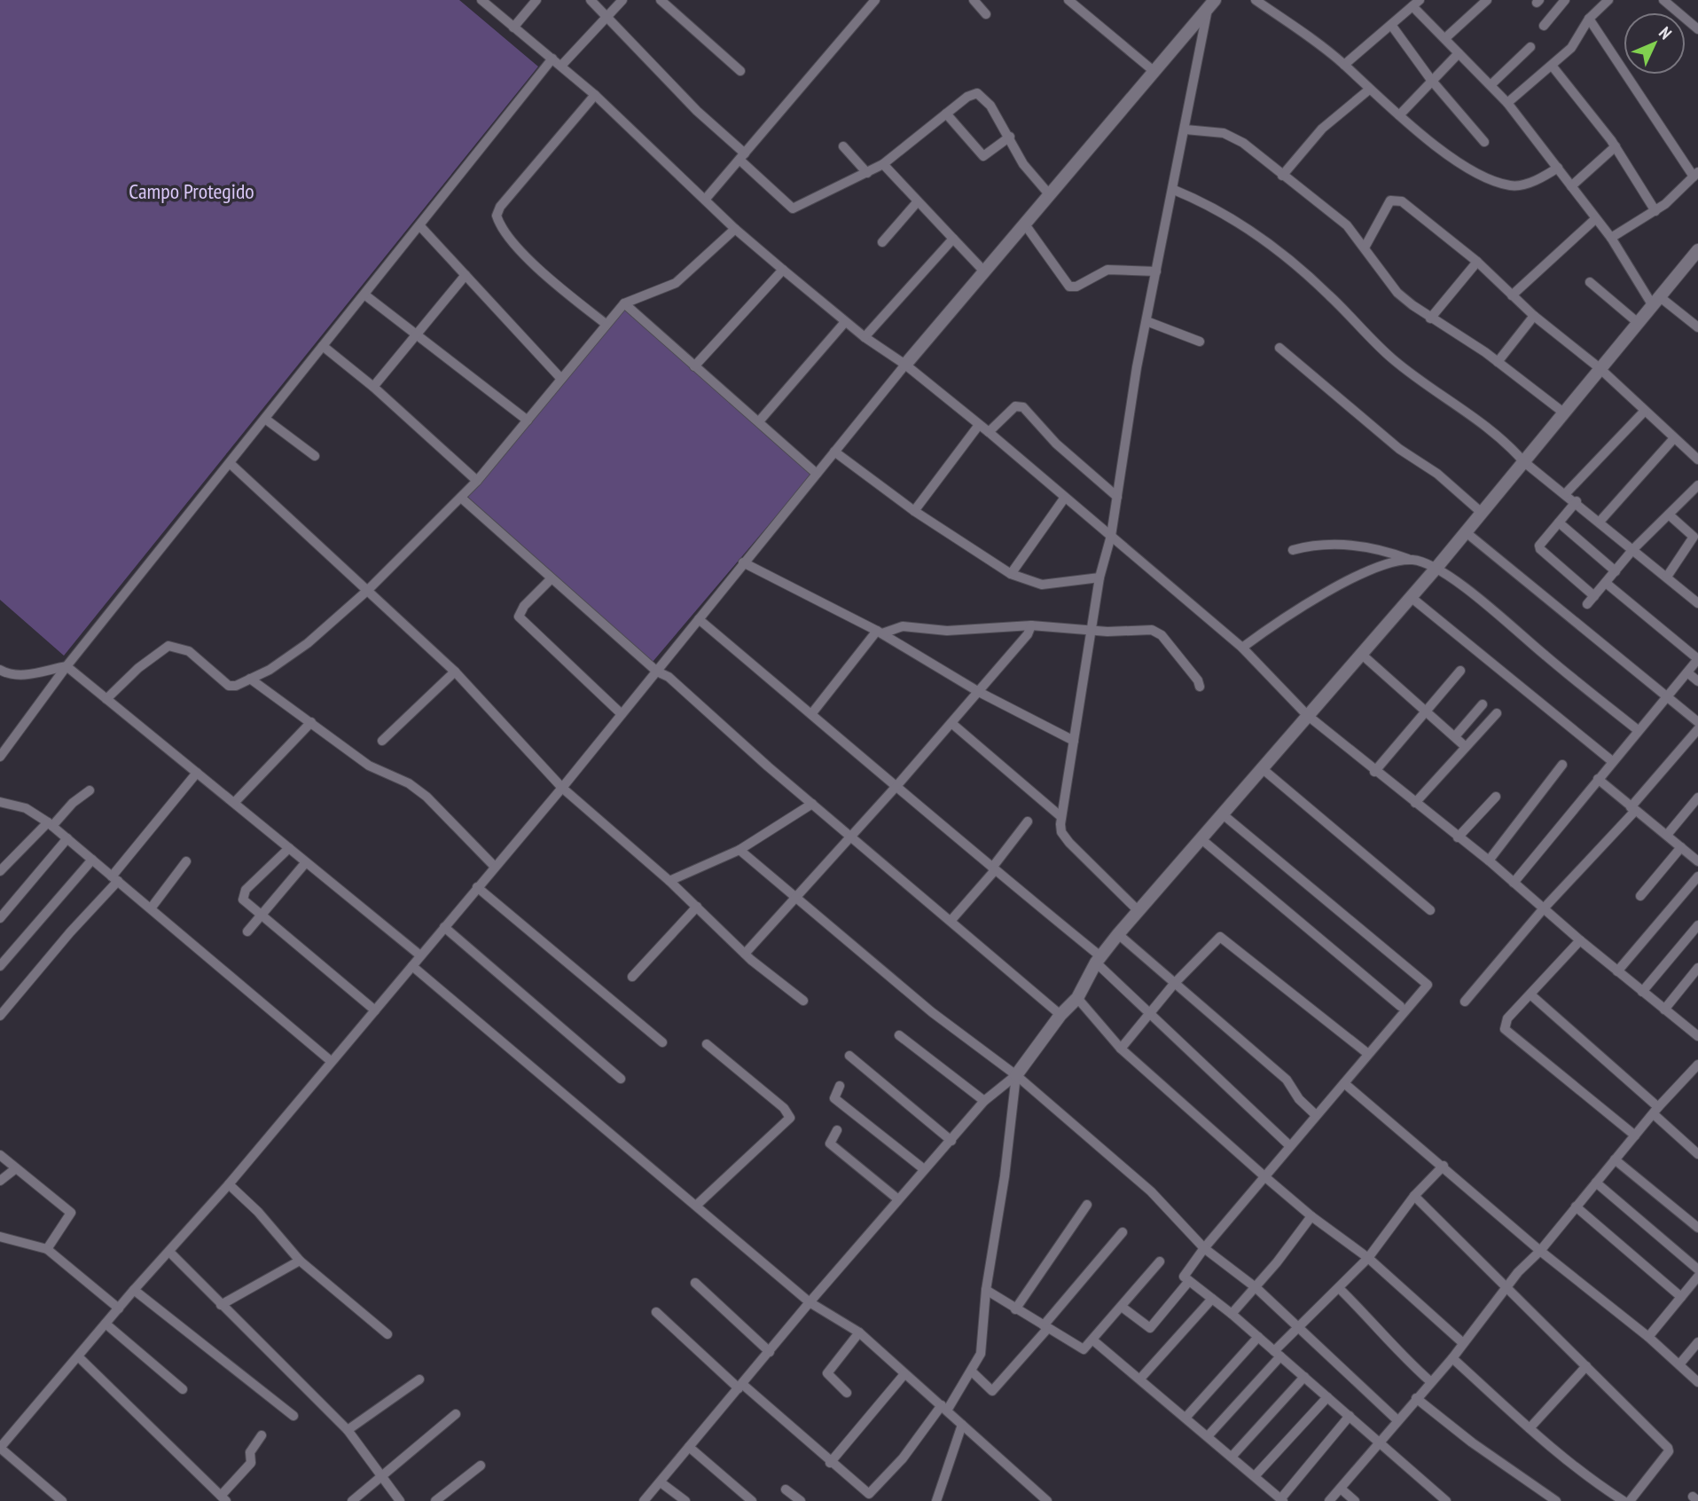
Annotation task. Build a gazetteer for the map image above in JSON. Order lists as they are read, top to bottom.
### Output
{
  "parks": ["Campo Protegido"],
  "north": "top right"
}
